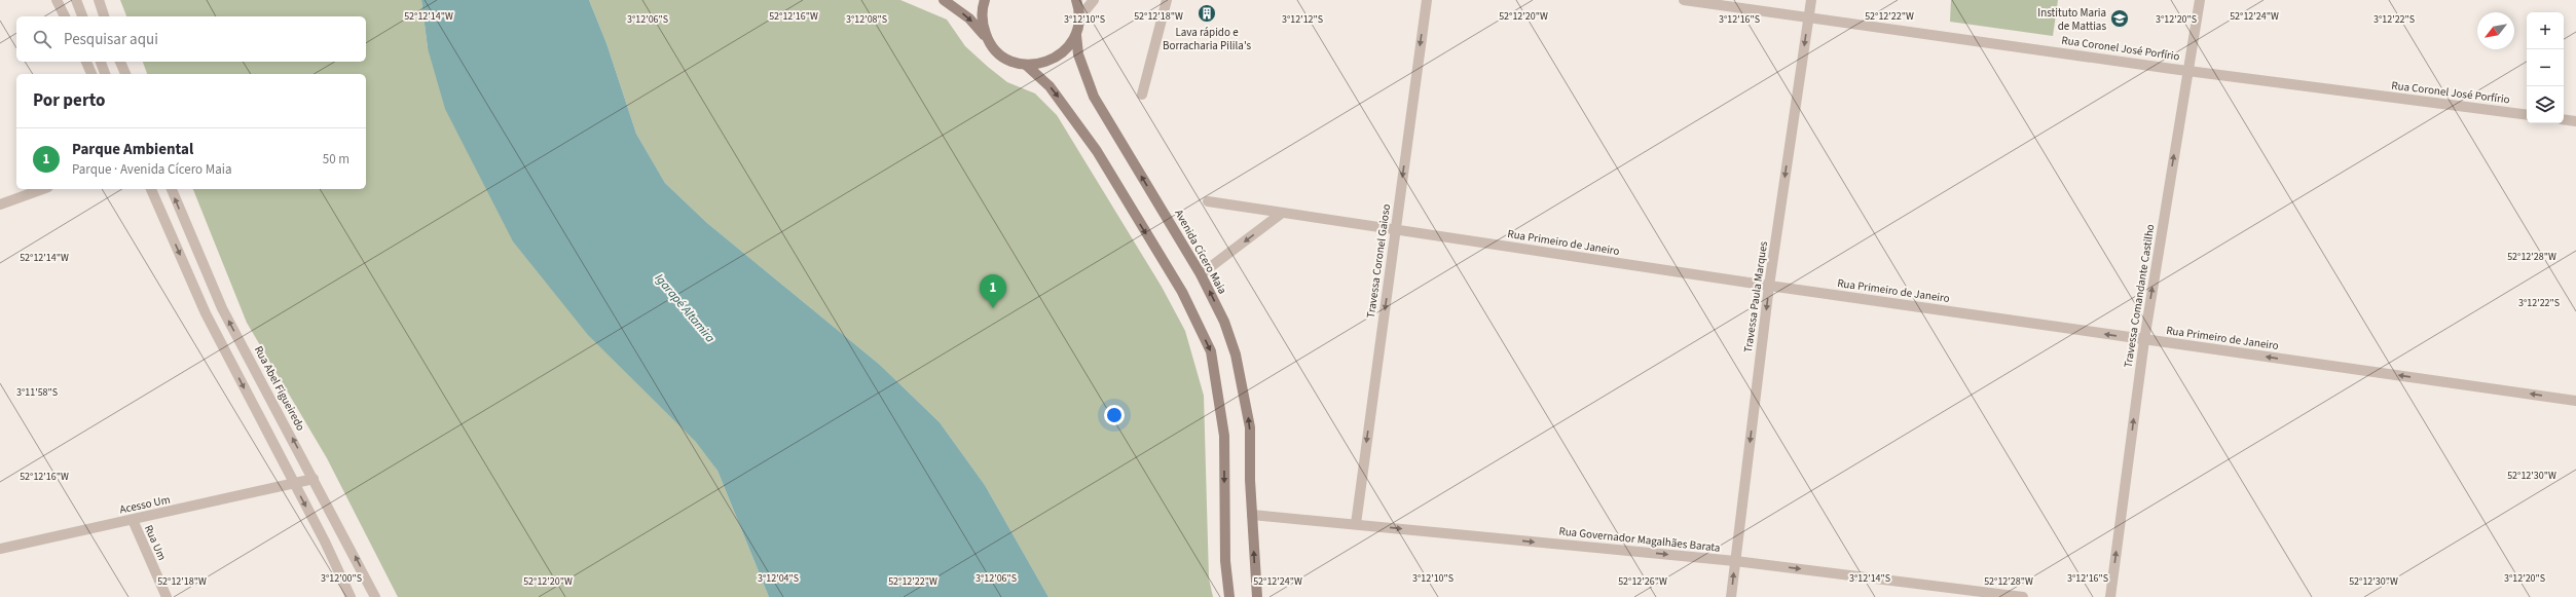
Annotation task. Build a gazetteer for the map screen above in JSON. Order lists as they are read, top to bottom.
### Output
{
  "streets": {
    "main road": ["Avenida Cícero Maia"],
    "street": [
      "Rua Coronel José Porfírio",
      "Rua Primeiro de Janeiro",
      "Travessa Coronel Gaioso",
      "Travessa Comandante Castilho",
      "Travessa Paula Marques",
      "Rua Abel Figueiredo",
      "Acesso Um",
      "Rua Governador Magalhães Barata",
      "Rua Um"
    ]
  },
  "crossings": [
    ["Rua Coronel José Porfírio", "Travessa Comandante Castilho"],
    ["Rua Coronel José Porfírio", "Travessa Paula Marques"],
    ["Rua Primeiro de Janeiro", "Travessa Coronel Gaioso"],
    ["Rua Primeiro de Janeiro", "Travessa Comandante Castilho"],
    ["Rua Primeiro de Janeiro", "Travessa Paula Marques"],
    ["Avenida Cícero Maia", "Rua Governador Magalhães Barata"],
    ["Travessa Coronel Gaioso", "Rua Governador Magalhães Barata"],
    ["Travessa Paula Marques", "Rua Governador Magalhães Barata"],
    ["Rua Abel Figueiredo", "Acesso Um"],
    ["Acesso Um", "Rua Um"]
  ],
  "one_way": [
    "Rua Primeiro de Janeiro",
    "Travessa Coronel Gaioso",
    "Travessa Comandante Castilho",
    "Travessa Paula Marques",
    "Rua Governador Magalhães Barata"
  ],
  "water": ["Igarapé Altamira"],
  "places": {
    "building": ["Lava rápido e Borracharia Pilila's"],
    "school or university": ["Instituto Maria de Mattias"]
  },
  "north": "bottom left",
  "page": {
    "map_buttons": ["+", "−"],
    "search": "Pesquisar aqui",
    "heading": "Por perto",
    "list": [
      {
        "mark": "1",
        "name": "Parque Ambiental",
        "note": "Parque · Avenida Cícero Maia",
        "value": "50 m"
      }
    ],
    "pins": "1"
  },
  "coordinates": [
    "52°12'18\"W",
    "52°12'14\"W",
    "52°12'16\"W",
    "52°12'20\"W",
    "52°12'22\"W",
    "52°12'24\"W",
    "3°12'06\"S",
    "3°12'08\"S",
    "3°12'10\"S",
    "3°12'12\"S",
    "3°12'16\"S",
    "3°12'20\"S",
    "3°12'22\"S",
    "52°12'28\"W",
    "3°11'58\"S",
    "52°12'30\"W",
    "3°12'00\"S",
    "3°12'04\"S",
    "3°12'14\"S",
    "52°12'26\"W"
  ]
}
